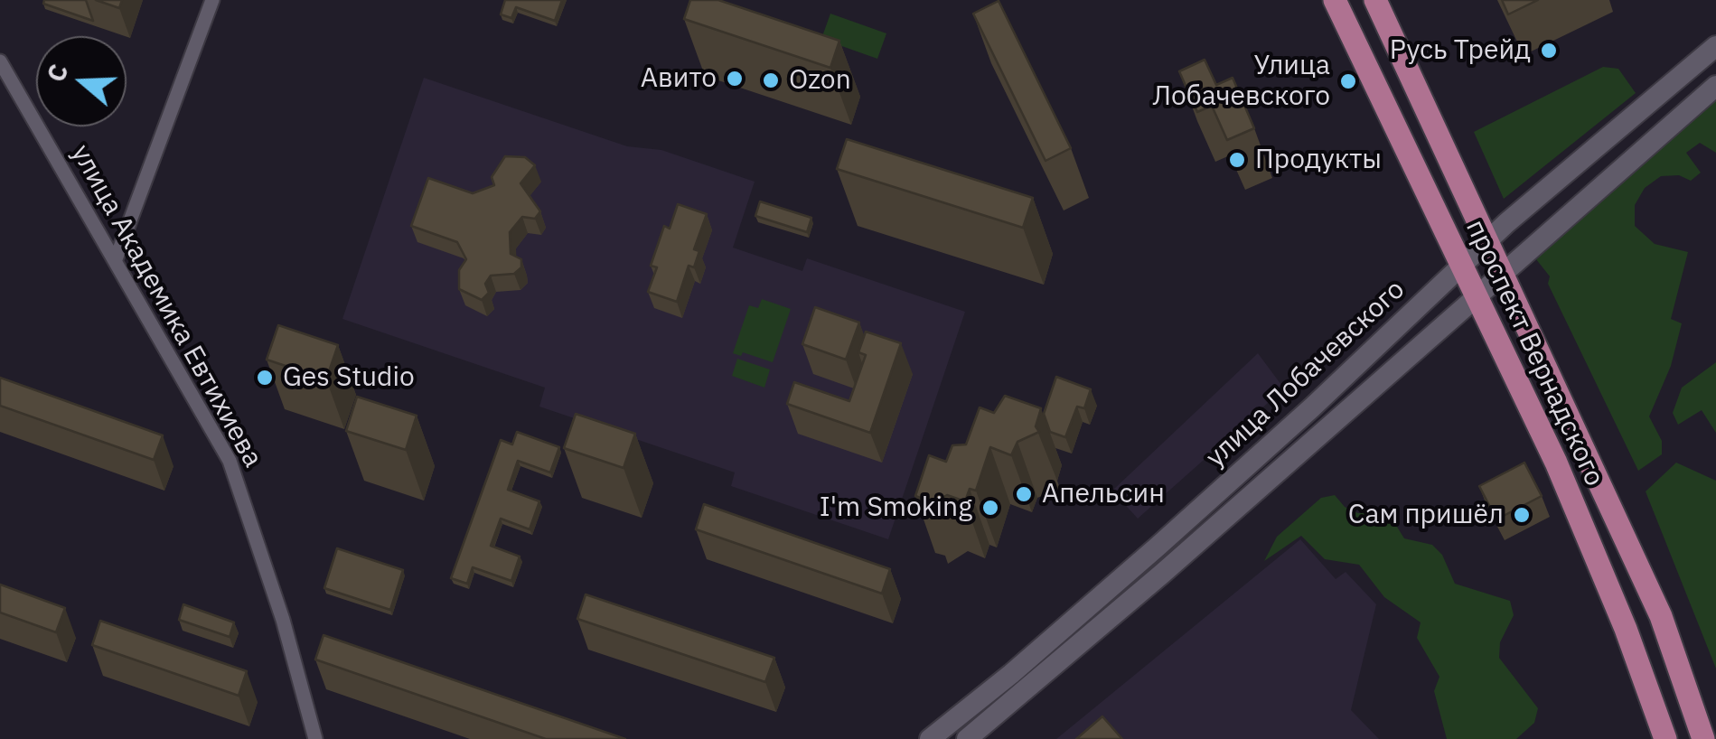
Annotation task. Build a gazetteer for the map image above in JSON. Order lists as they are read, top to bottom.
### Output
{
  "streets": {
    "main road": ["проспект Вернадского", "улица Лобачевского"],
    "street": ["улица Академика Евтихиева"]
  },
  "crossings": [
    ["проспект Вернадского", "улица Лобачевского"]
  ],
  "places": [
    "Русь Трейд",
    "Авито",
    "Ozon",
    "Улица Лобачевского",
    "Продукты",
    "Ges Studio",
    "Апельсин",
    "I'm Smoking",
    "Сам пришёл"
  ],
  "north": "left"
}
